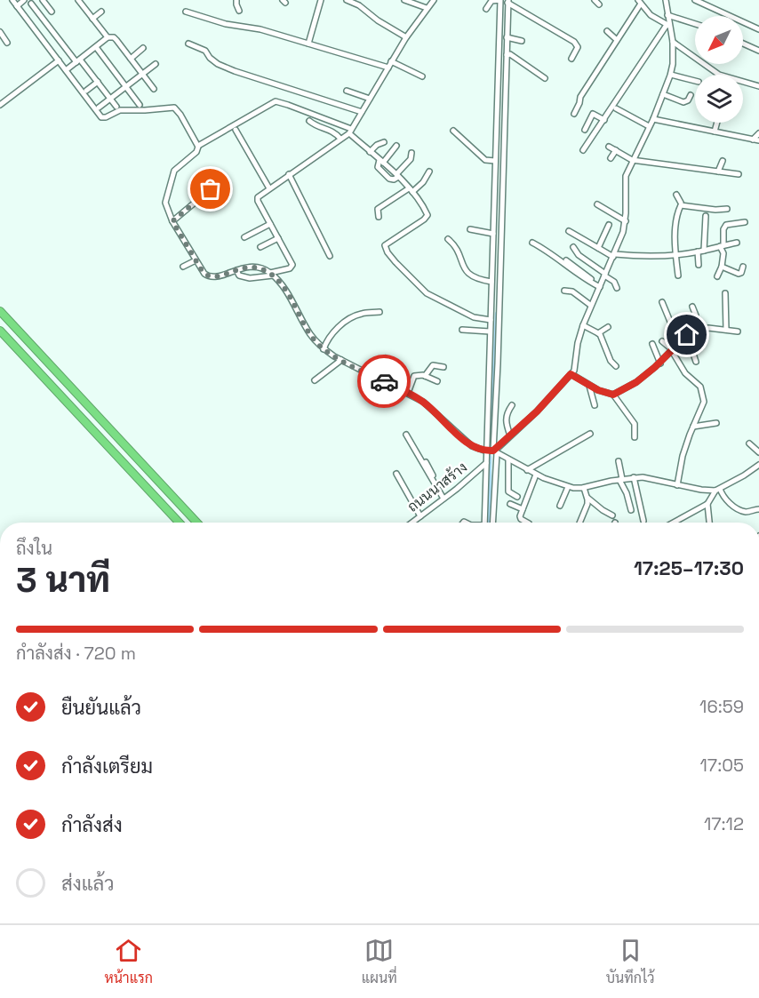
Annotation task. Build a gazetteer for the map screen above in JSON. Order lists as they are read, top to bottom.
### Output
{
  "streets": {
    "street": ["ถนนนาสร้าง"]
  },
  "north": "bottom left",
  "page": {
    "heading": ["3 นาที", "ถึงใน", "17:25–17:30"],
    "bar": "กำลังส่ง · 720 m",
    "list": [
      ["ยืนยันแล้ว", "16:59"],
      ["กำลังเตรียม", "17:05"],
      ["กำลังส่ง", "17:12"],
      "ส่งแล้ว"
    ],
    "tabs": ["หน้าแรก", "แผนที่", "บันทึกไว้"]
  }
}
